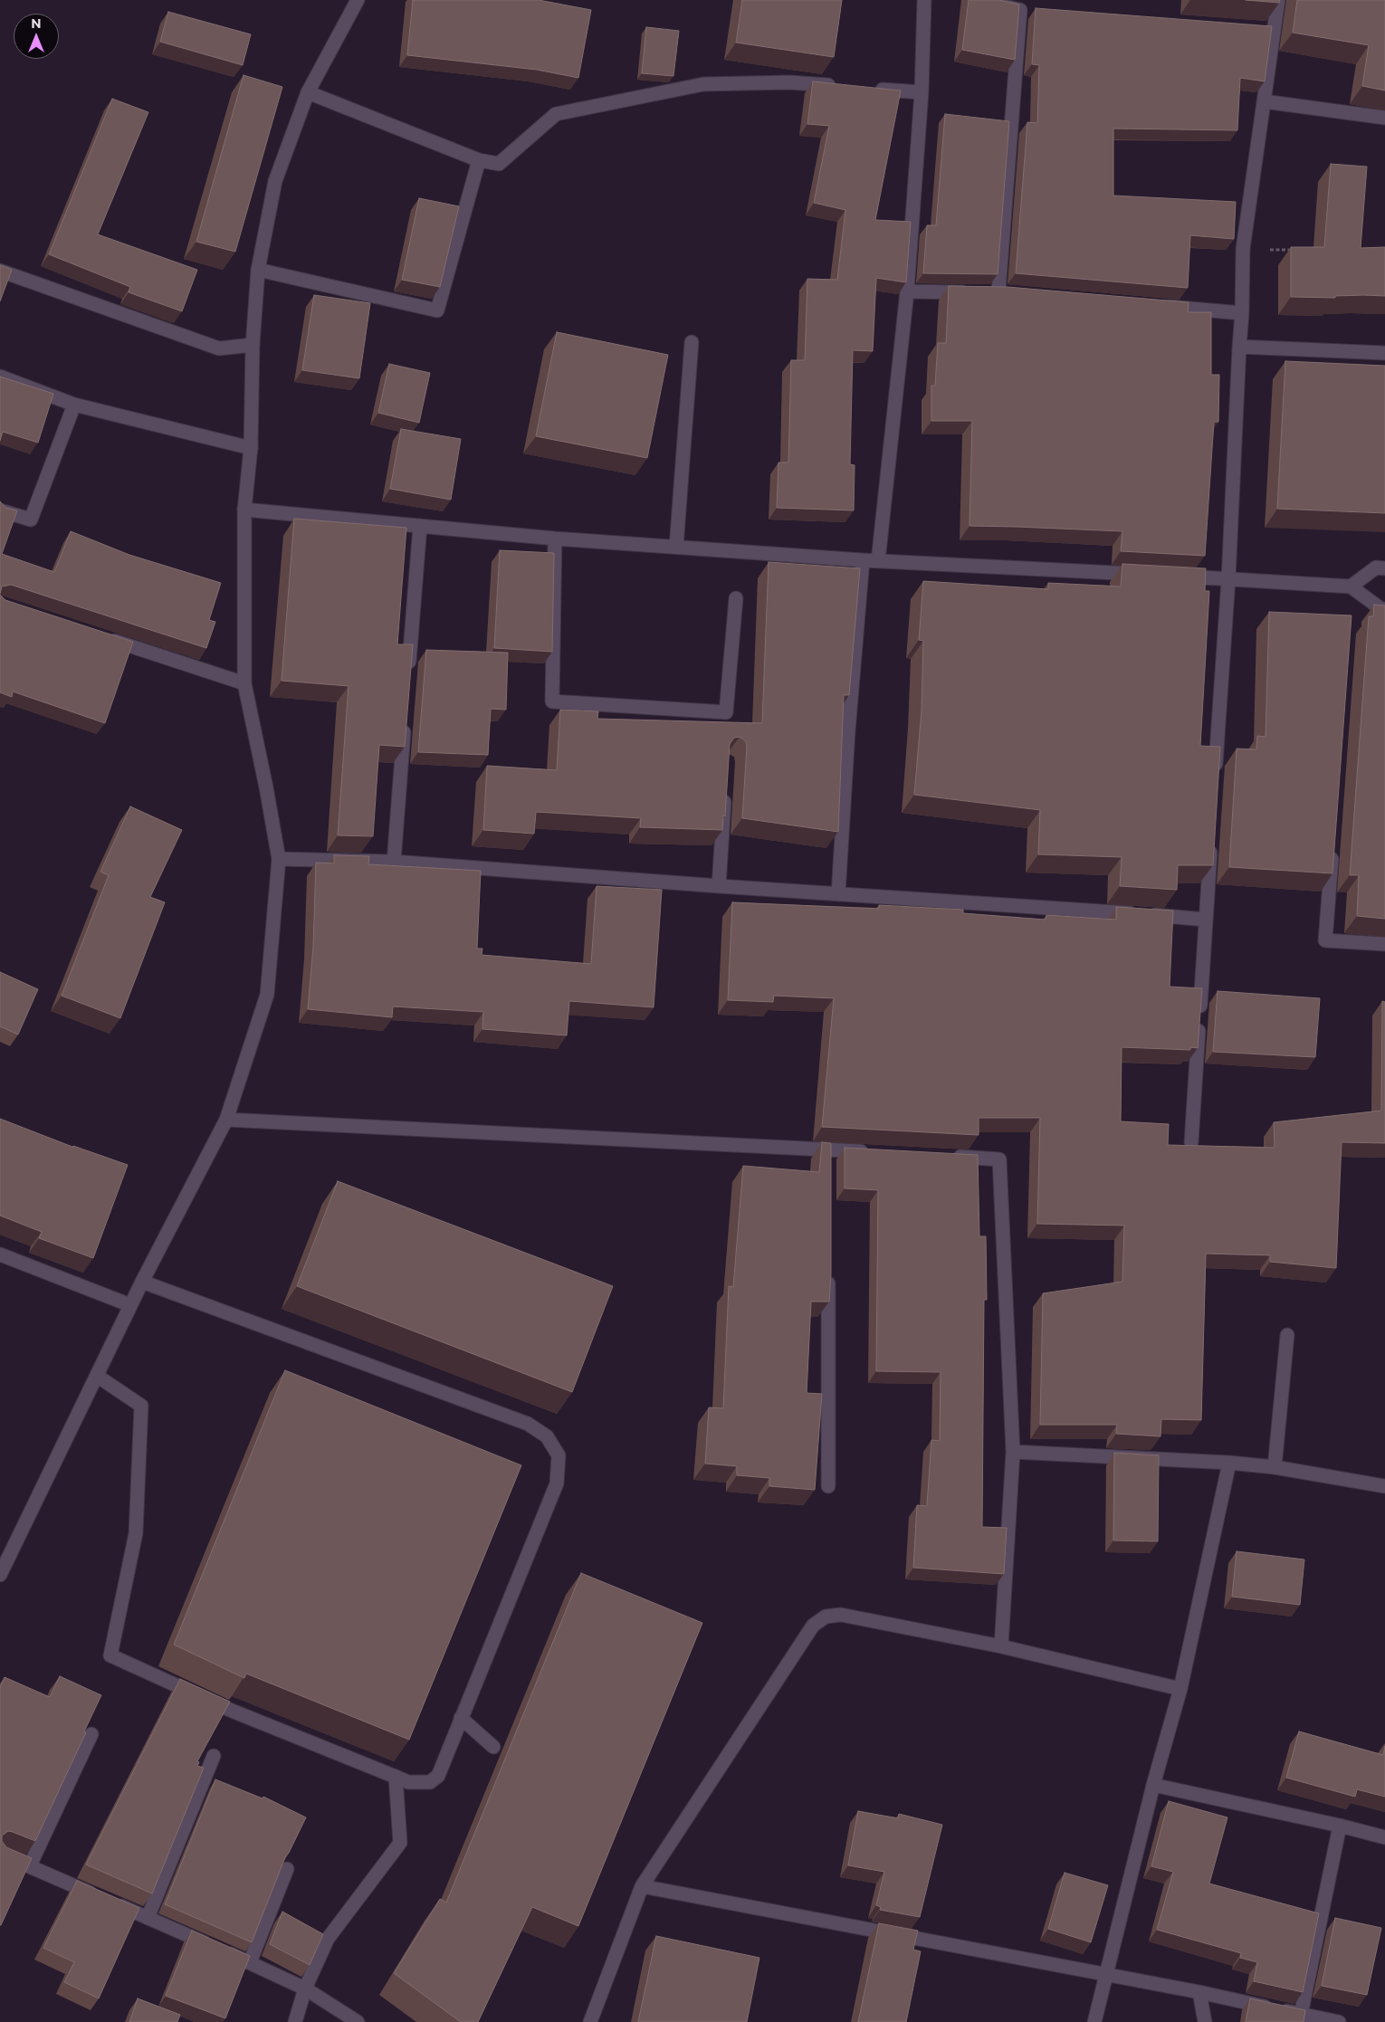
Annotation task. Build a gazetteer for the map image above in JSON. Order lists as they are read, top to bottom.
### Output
{
  "north": "top"
}
